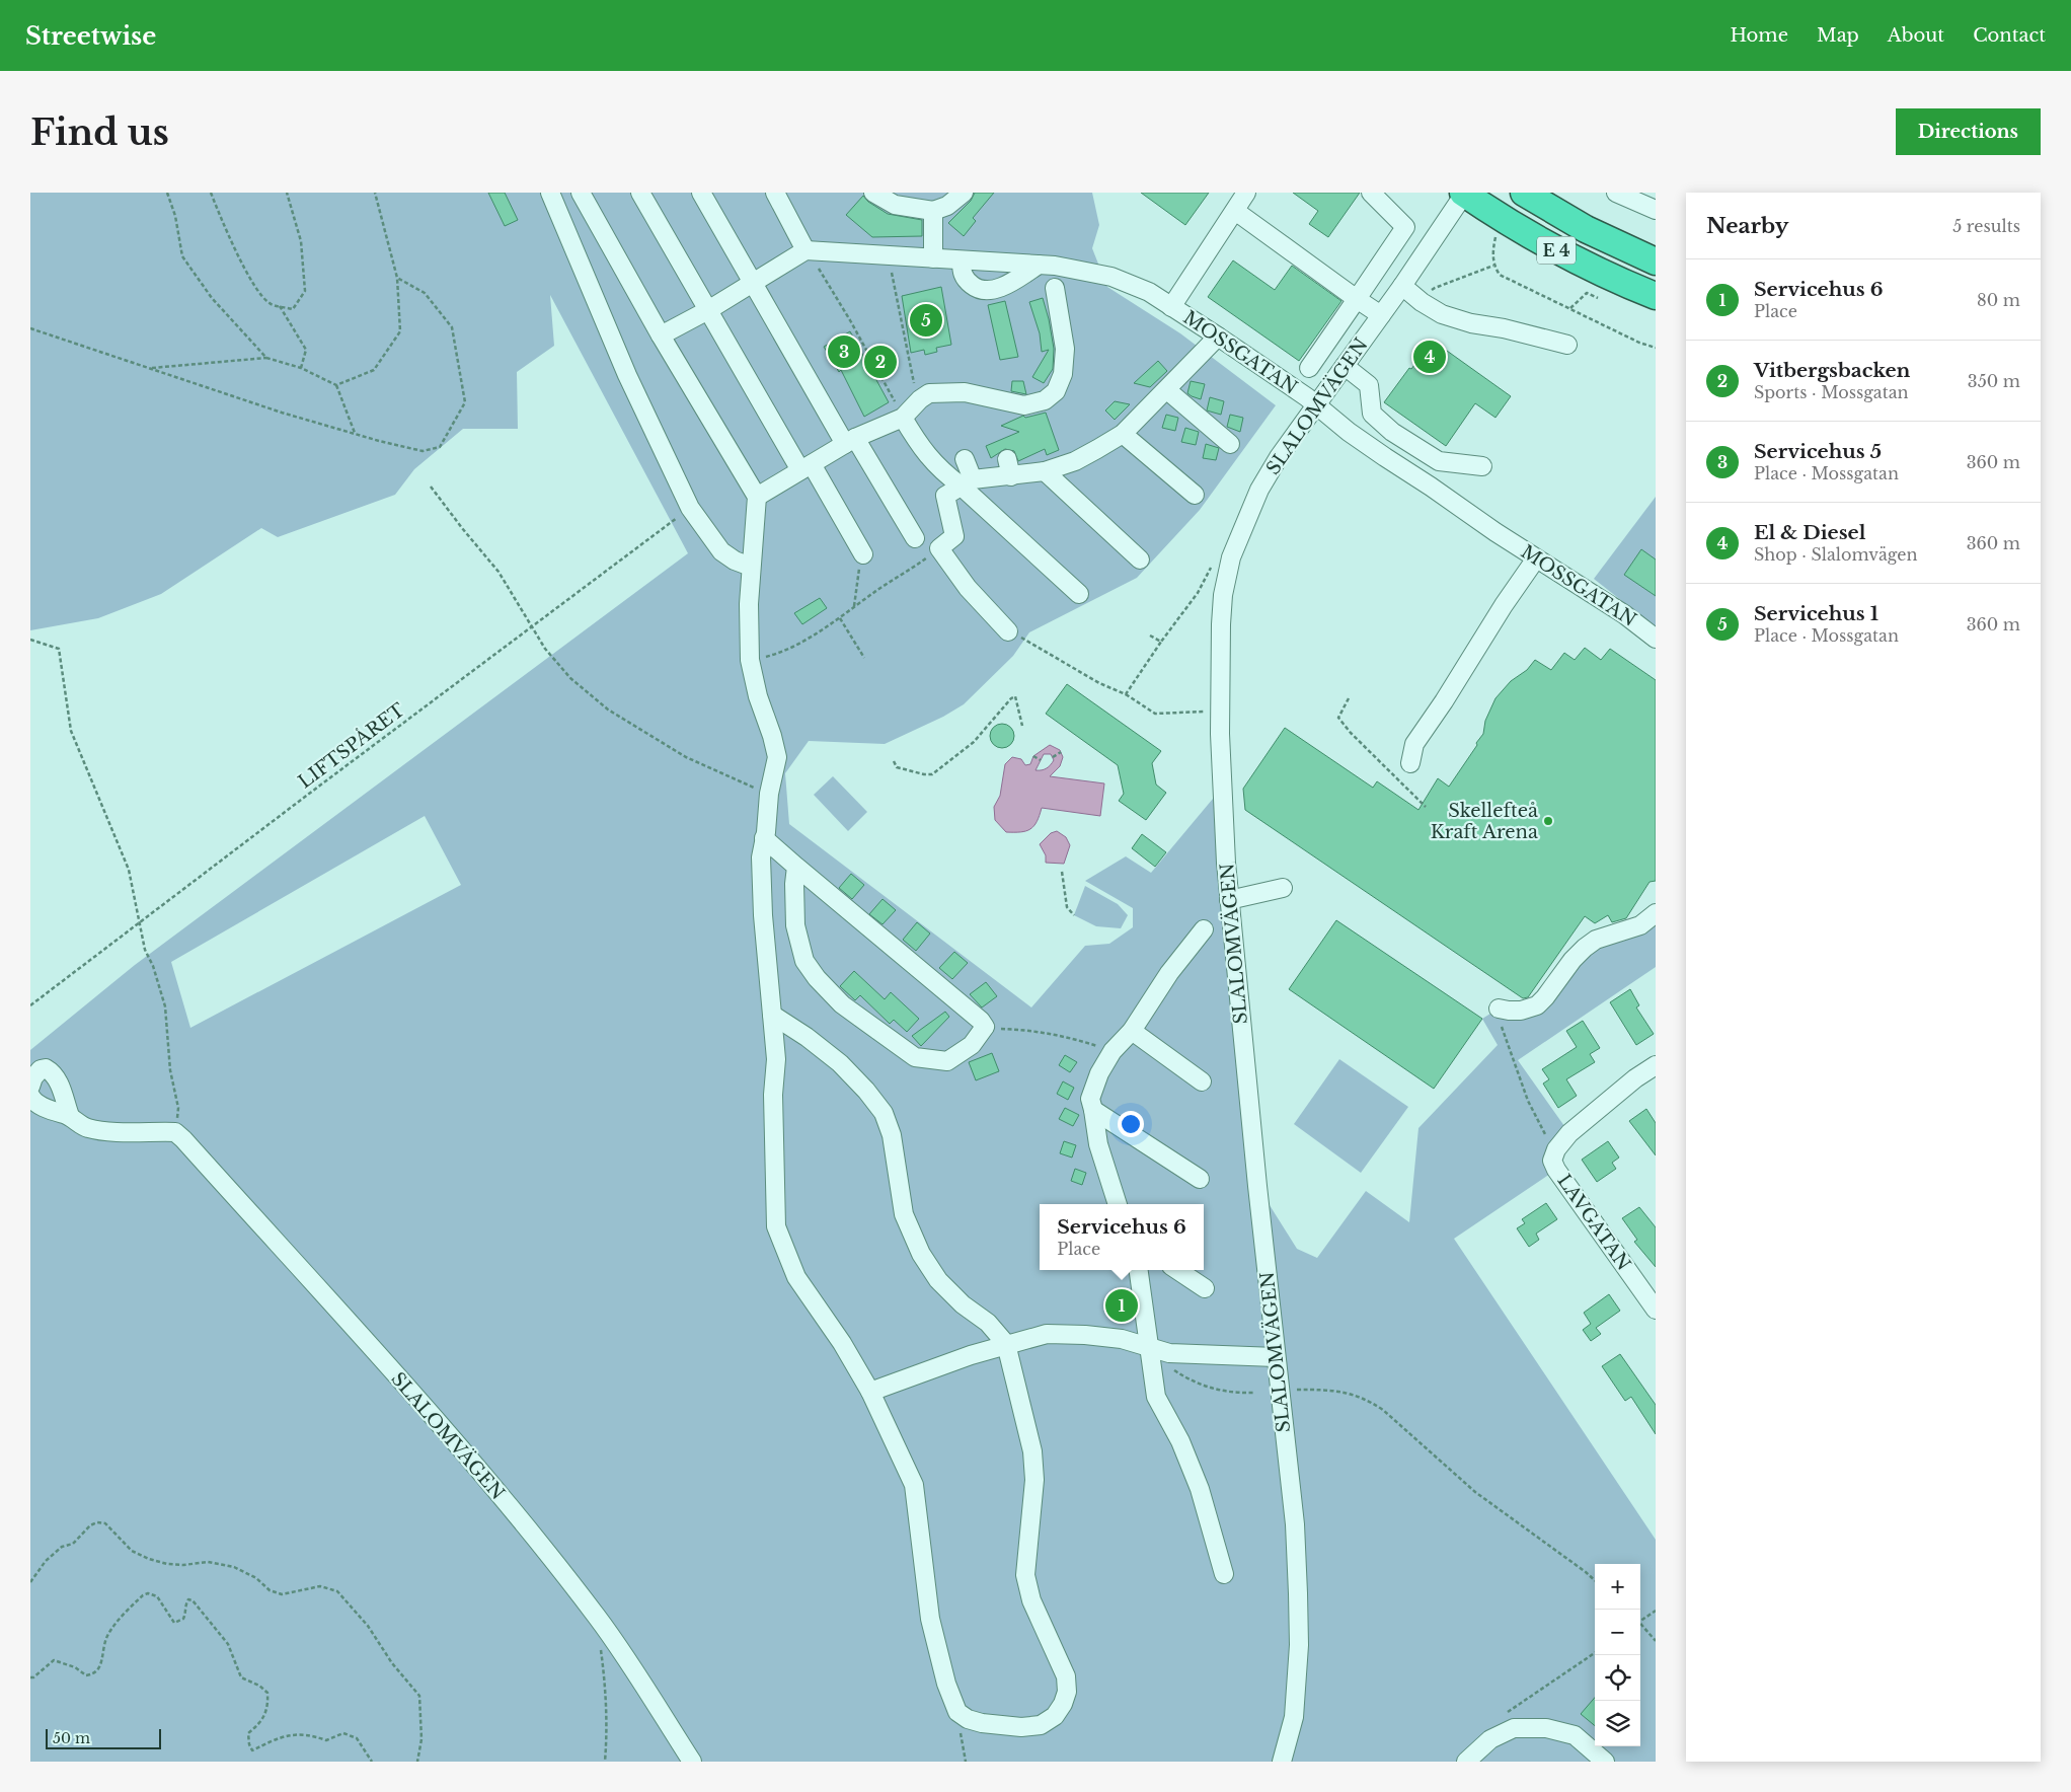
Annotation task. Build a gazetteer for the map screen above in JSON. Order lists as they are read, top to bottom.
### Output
{
  "streets": {
    "highway": ["E 4"],
    "street": ["MOSSGATAN", "SLALOMVÄGEN", "LAVGATAN"],
    "path": ["LIFTSPÅRET"]
  },
  "crossings": [
    ["E 4", "SLALOMVÄGEN"],
    ["MOSSGATAN", "SLALOMVÄGEN"]
  ],
  "places": ["Skellefteå Kraft Arena"],
  "scale_bar": "50 m",
  "page": {
    "header": "Streetwise",
    "nav": [
      "Home",
      "Map",
      "About",
      "Contact"
    ],
    "buttons": "Directions",
    "title": "Find us",
    "heading": ["Nearby", "5 results"],
    "list": [
      {
        "mark": "1",
        "name": "Servicehus 6",
        "note": "Place",
        "value": "80 m"
      },
      {
        "mark": "2",
        "name": "Vitbergsbacken",
        "note": "Sports · Mossgatan",
        "value": "350 m"
      },
      {
        "mark": "3",
        "name": "Servicehus 5",
        "note": "Place · Mossgatan",
        "value": "360 m"
      },
      {
        "mark": "4",
        "name": "El & Diesel",
        "note": "Shop · Slalomvägen",
        "value": "360 m"
      },
      {
        "mark": "5",
        "name": "Servicehus 1",
        "note": "Place · Mossgatan",
        "value": "360 m"
      }
    ],
    "pins": [
      "5",
      "3",
      "4",
      "2",
      "1"
    ],
    "popup": ["Servicehus 6", "Place"],
    "map_buttons": ["+", "−"],
    "scale": "50 m"
  }
}
